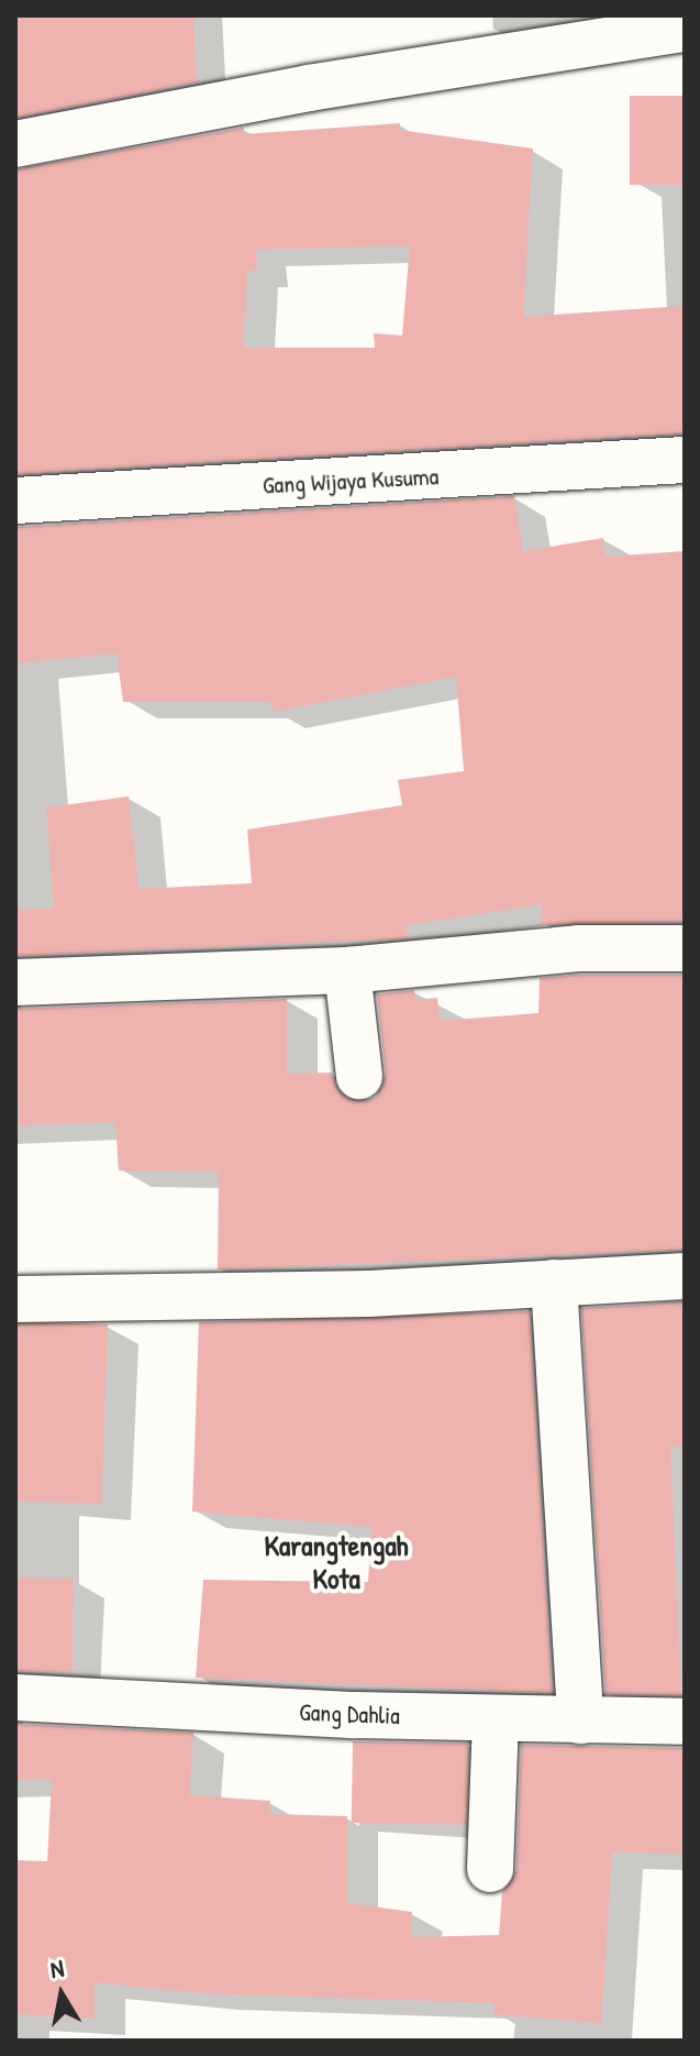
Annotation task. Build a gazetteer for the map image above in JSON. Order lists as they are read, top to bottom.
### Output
{
  "streets": {
    "street": ["Gang Wijaya Kusuma", "Gang Dahlia"]
  },
  "districts": ["Karangtengah Kota"],
  "north": "top"
}
